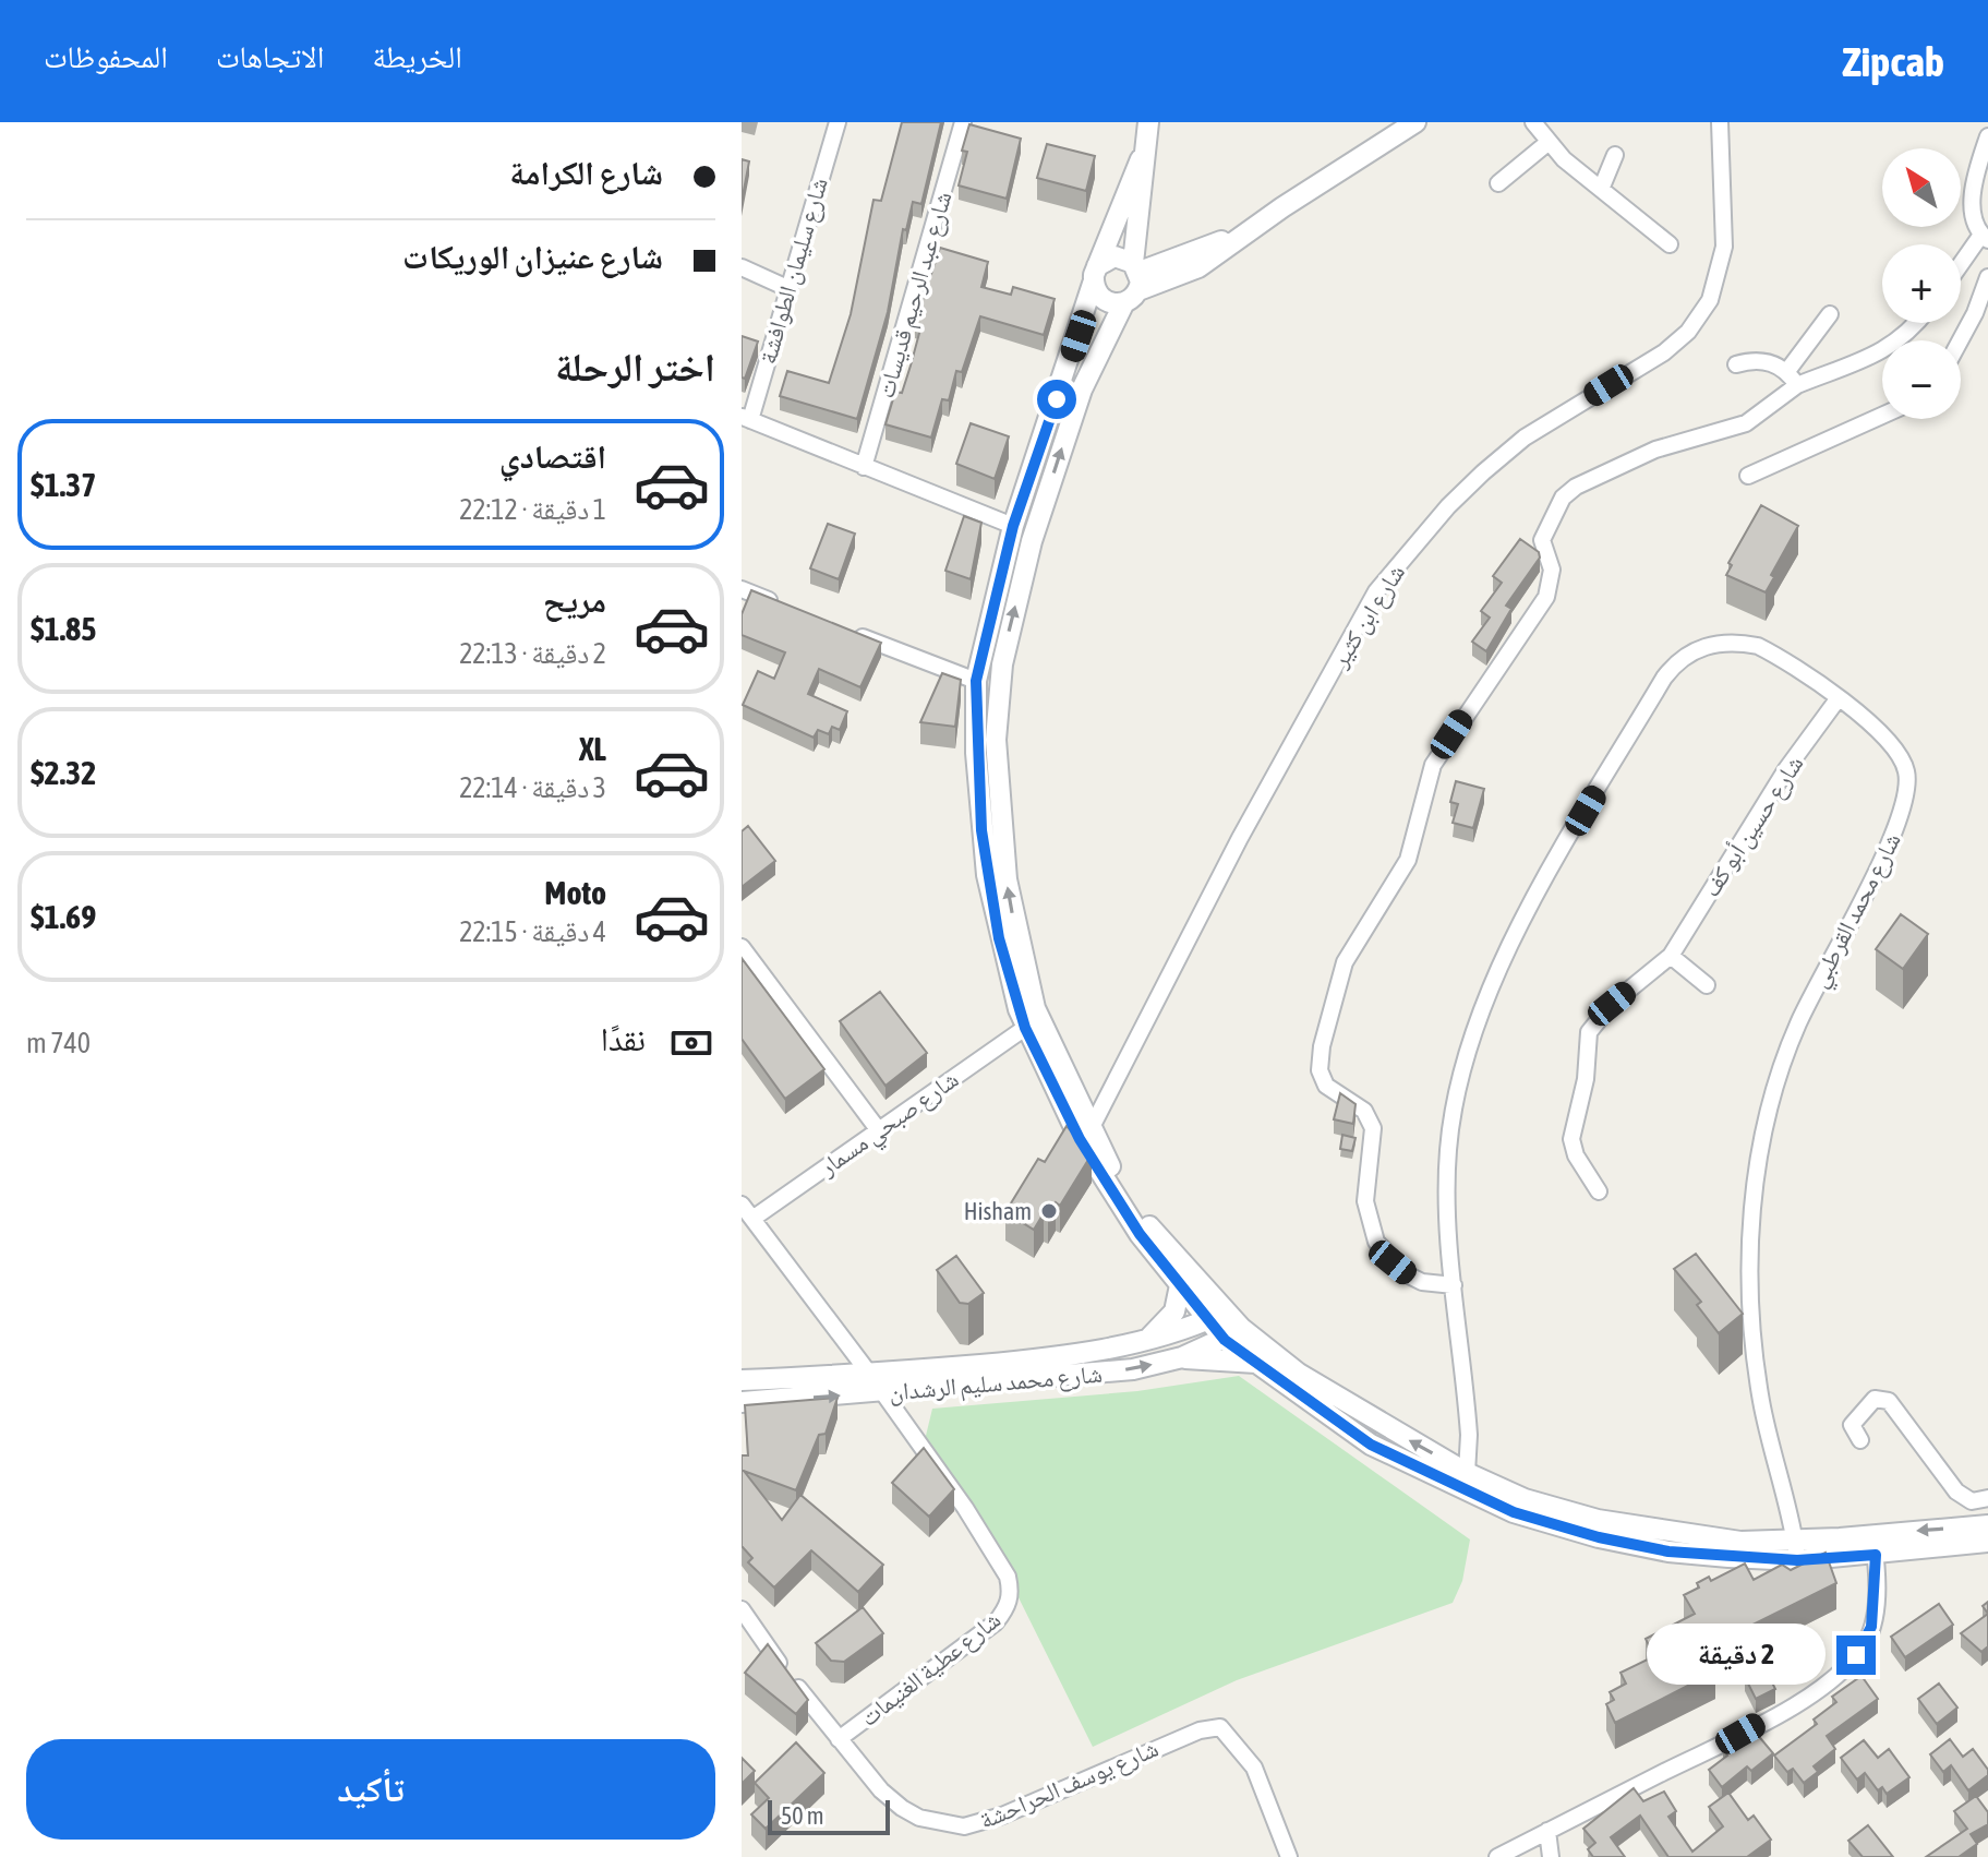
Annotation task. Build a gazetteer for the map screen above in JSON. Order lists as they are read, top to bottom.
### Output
{
  "streets": {
    "street": [
      "شارع سليمان الطوافشة",
      "شارع عبد الرحيم قديسات",
      "شارع ابن كثير",
      "شارع حسين أبو كف",
      "شارع محمد القرطبي",
      "شارع صبحي مسمار",
      "شارع محمد سليم الرشدان",
      "شارع عطية الغنيمات",
      "شارع يوسف الحراحشة"
    ]
  },
  "crossings": [
    ["شارع حسين أبو كف", "شارع محمد القرطبي"],
    ["شارع صبحي مسمار", "شارع عطية الغنيمات"],
    ["شارع محمد سليم الرشدان", "شارع عطية الغنيمات"],
    ["شارع عطية الغنيمات", "شارع يوسف الحراحشة"]
  ],
  "places": ["Hisham"],
  "scale_bar": "50 m",
  "north": "top left",
  "page": {
    "header": "Zipcab",
    "nav": ["الخريطة", "الاتجاهات", "المحفوظات"],
    "banner": ["شارع الكرامة", "شارع عنيزان الوريكات"],
    "map_buttons": ["+", "−"],
    "heading": "اختر الرحلة",
    "list": [
      {
        "name": "اقتصادي",
        "note": "1 دقيقة · 22:12",
        "value": "$1.37"
      },
      {
        "name": "مريح",
        "note": "2 دقيقة · 22:13",
        "value": "$1.85"
      },
      {
        "name": "XL",
        "note": "3 دقيقة · 22:14",
        "value": "$2.32"
      },
      {
        "name": "Moto",
        "note": "4 دقيقة · 22:15",
        "value": "$1.69"
      }
    ],
    "pay": ["نقدًا", "740 m"],
    "bubble": "2 دقيقة",
    "buttons": "تأكيد",
    "scale": "50 m"
  }
}
